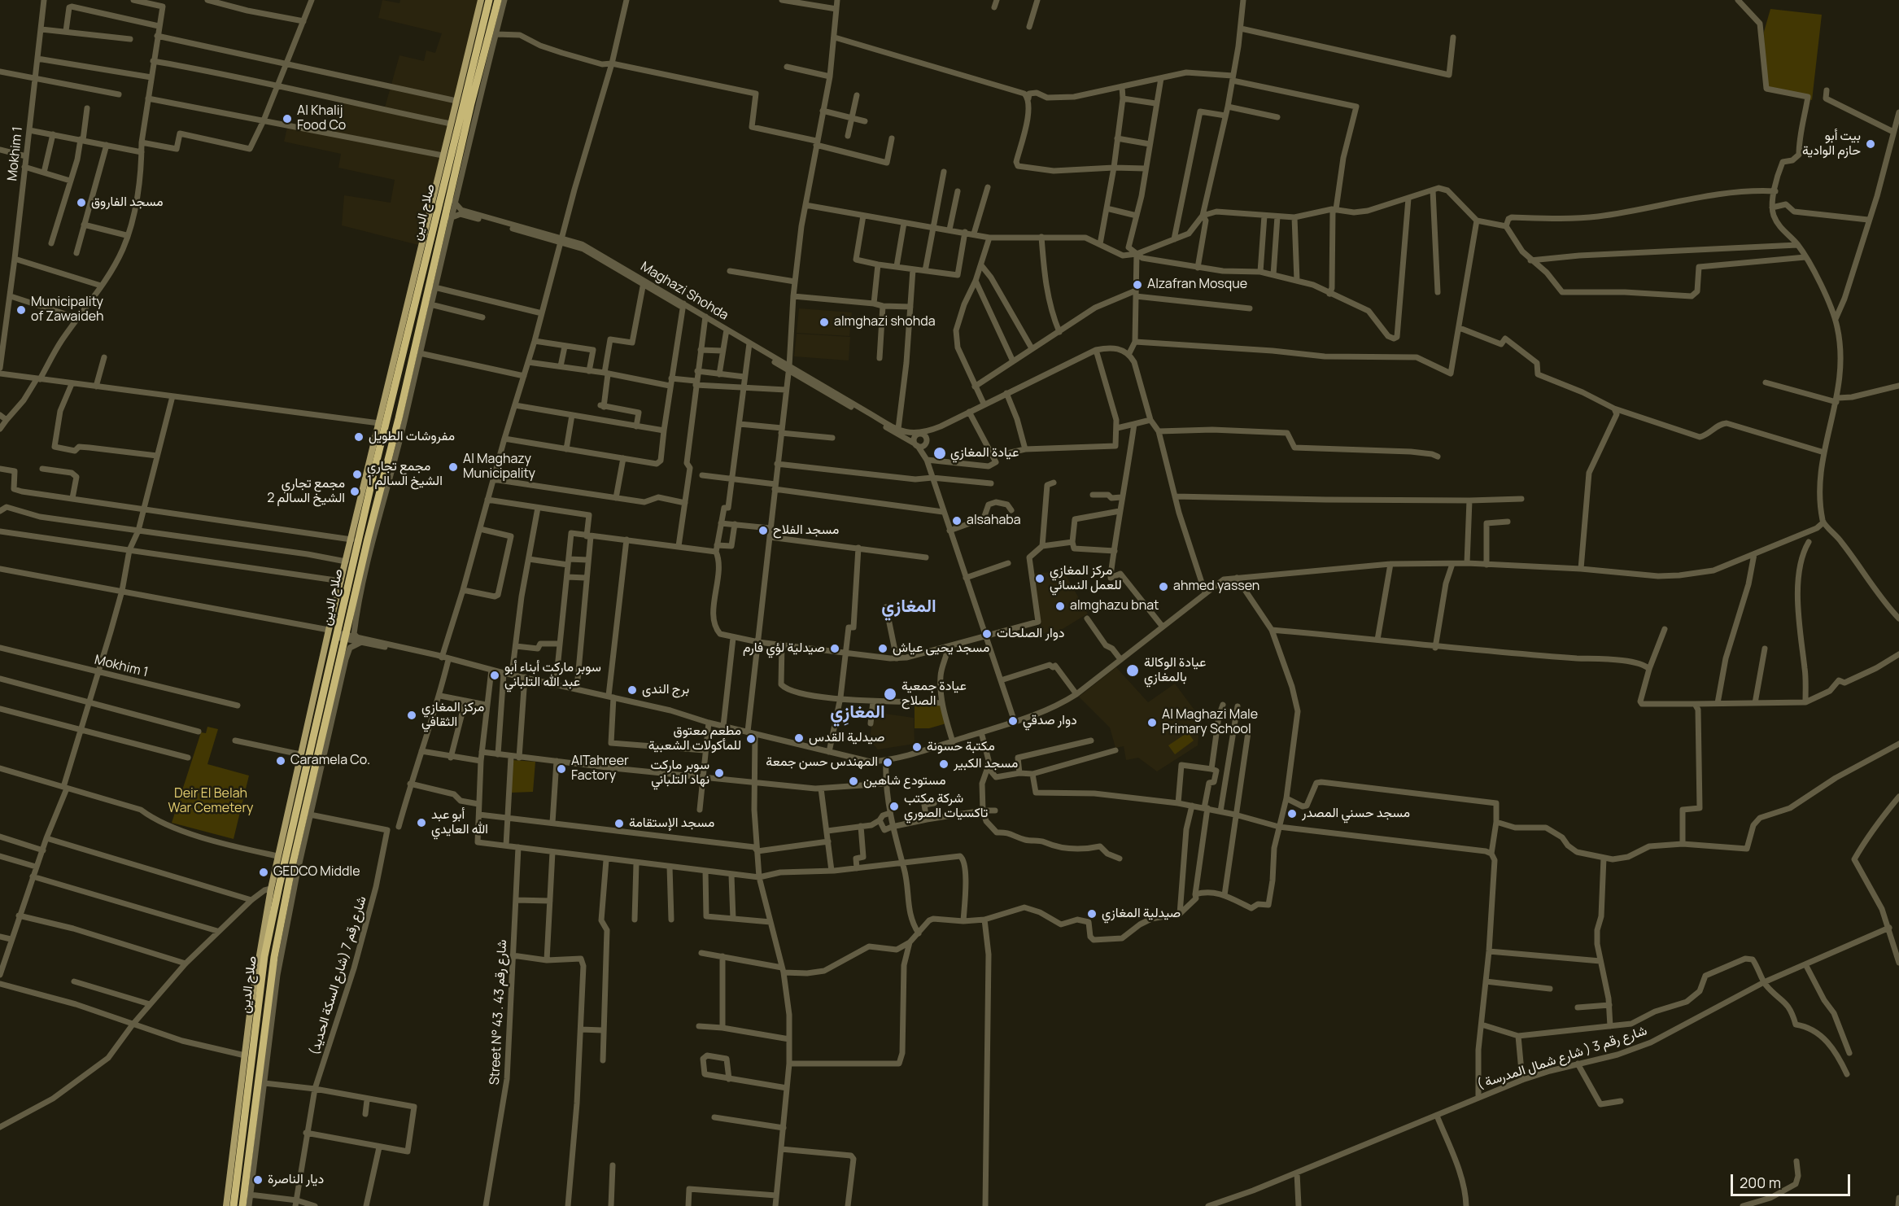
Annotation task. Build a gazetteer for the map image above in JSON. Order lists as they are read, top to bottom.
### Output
{
  "streets": {
    "highway": ["صلاح الدين"],
    "street": [
      "Mokhim 1",
      "Maghazi Shohda",
      "شارع رقم 7 (شارع السكة الحديد)",
      "Street N° 43 . شارع رقم 43",
      "شارع رقم 3 ( شارع شمال المدرسة )"
    ]
  },
  "crossings": [
    ["صلاح الدين", "Maghazi Shohda"]
  ],
  "districts": ["المغازي", "المغازِي"],
  "parks": ["Deir El Belah War Cemetery"],
  "places": [
    "Al Khalij Food Co",
    "بيت أبو حازم الوادية",
    "مسجد الفاروق",
    "Alzafran Mosque",
    "Municipality of Zawaideh",
    "almghazi shohda",
    "مفروشات الطويل",
    "عيادة المغازي",
    "Al Maghazy Municipality",
    "مجمع تجاري الشيخ السالم 1",
    "مجمع تجاري الشيخ السالم 2",
    "alsahaba",
    "مسجد الفلاح",
    "مركز المغازي للعمل النسائي",
    "ahmed yassen",
    "almghazu bnat",
    "دوار الصلحات",
    "صيدلية لؤي فارم",
    "مسجد يحيى عياش",
    "عيادة الوكالة بالمغازي",
    "سوبر ماركت أبناء أبو عبد الله التلباني",
    "برج الندى",
    "عيادة جمعية الصلاح",
    "مركز المغازي الثقافي",
    "دوار صدقي",
    "Al Maghazi Male Primary School",
    "صيدلية القدس",
    "مطعم معتوق للمأكولات الشعبية",
    "مكتبة حسونة",
    "Caramela Co.",
    "المهندس حسن جمعة",
    "مسجد الكبير",
    "AlTahreer Factory",
    "سوبر ماركت نهاد التلباني",
    "مستودع شاهين",
    "شركة مكتب تاكسيات الصوري",
    "مسجد حسني المصدر",
    "أبو عبد الله العايدي",
    "مسجد الإستقامة",
    "GEDCO Middle",
    "صيدلية المغازي",
    "ديار الناصرة"
  ],
  "scale_bar": "200 m"
}
